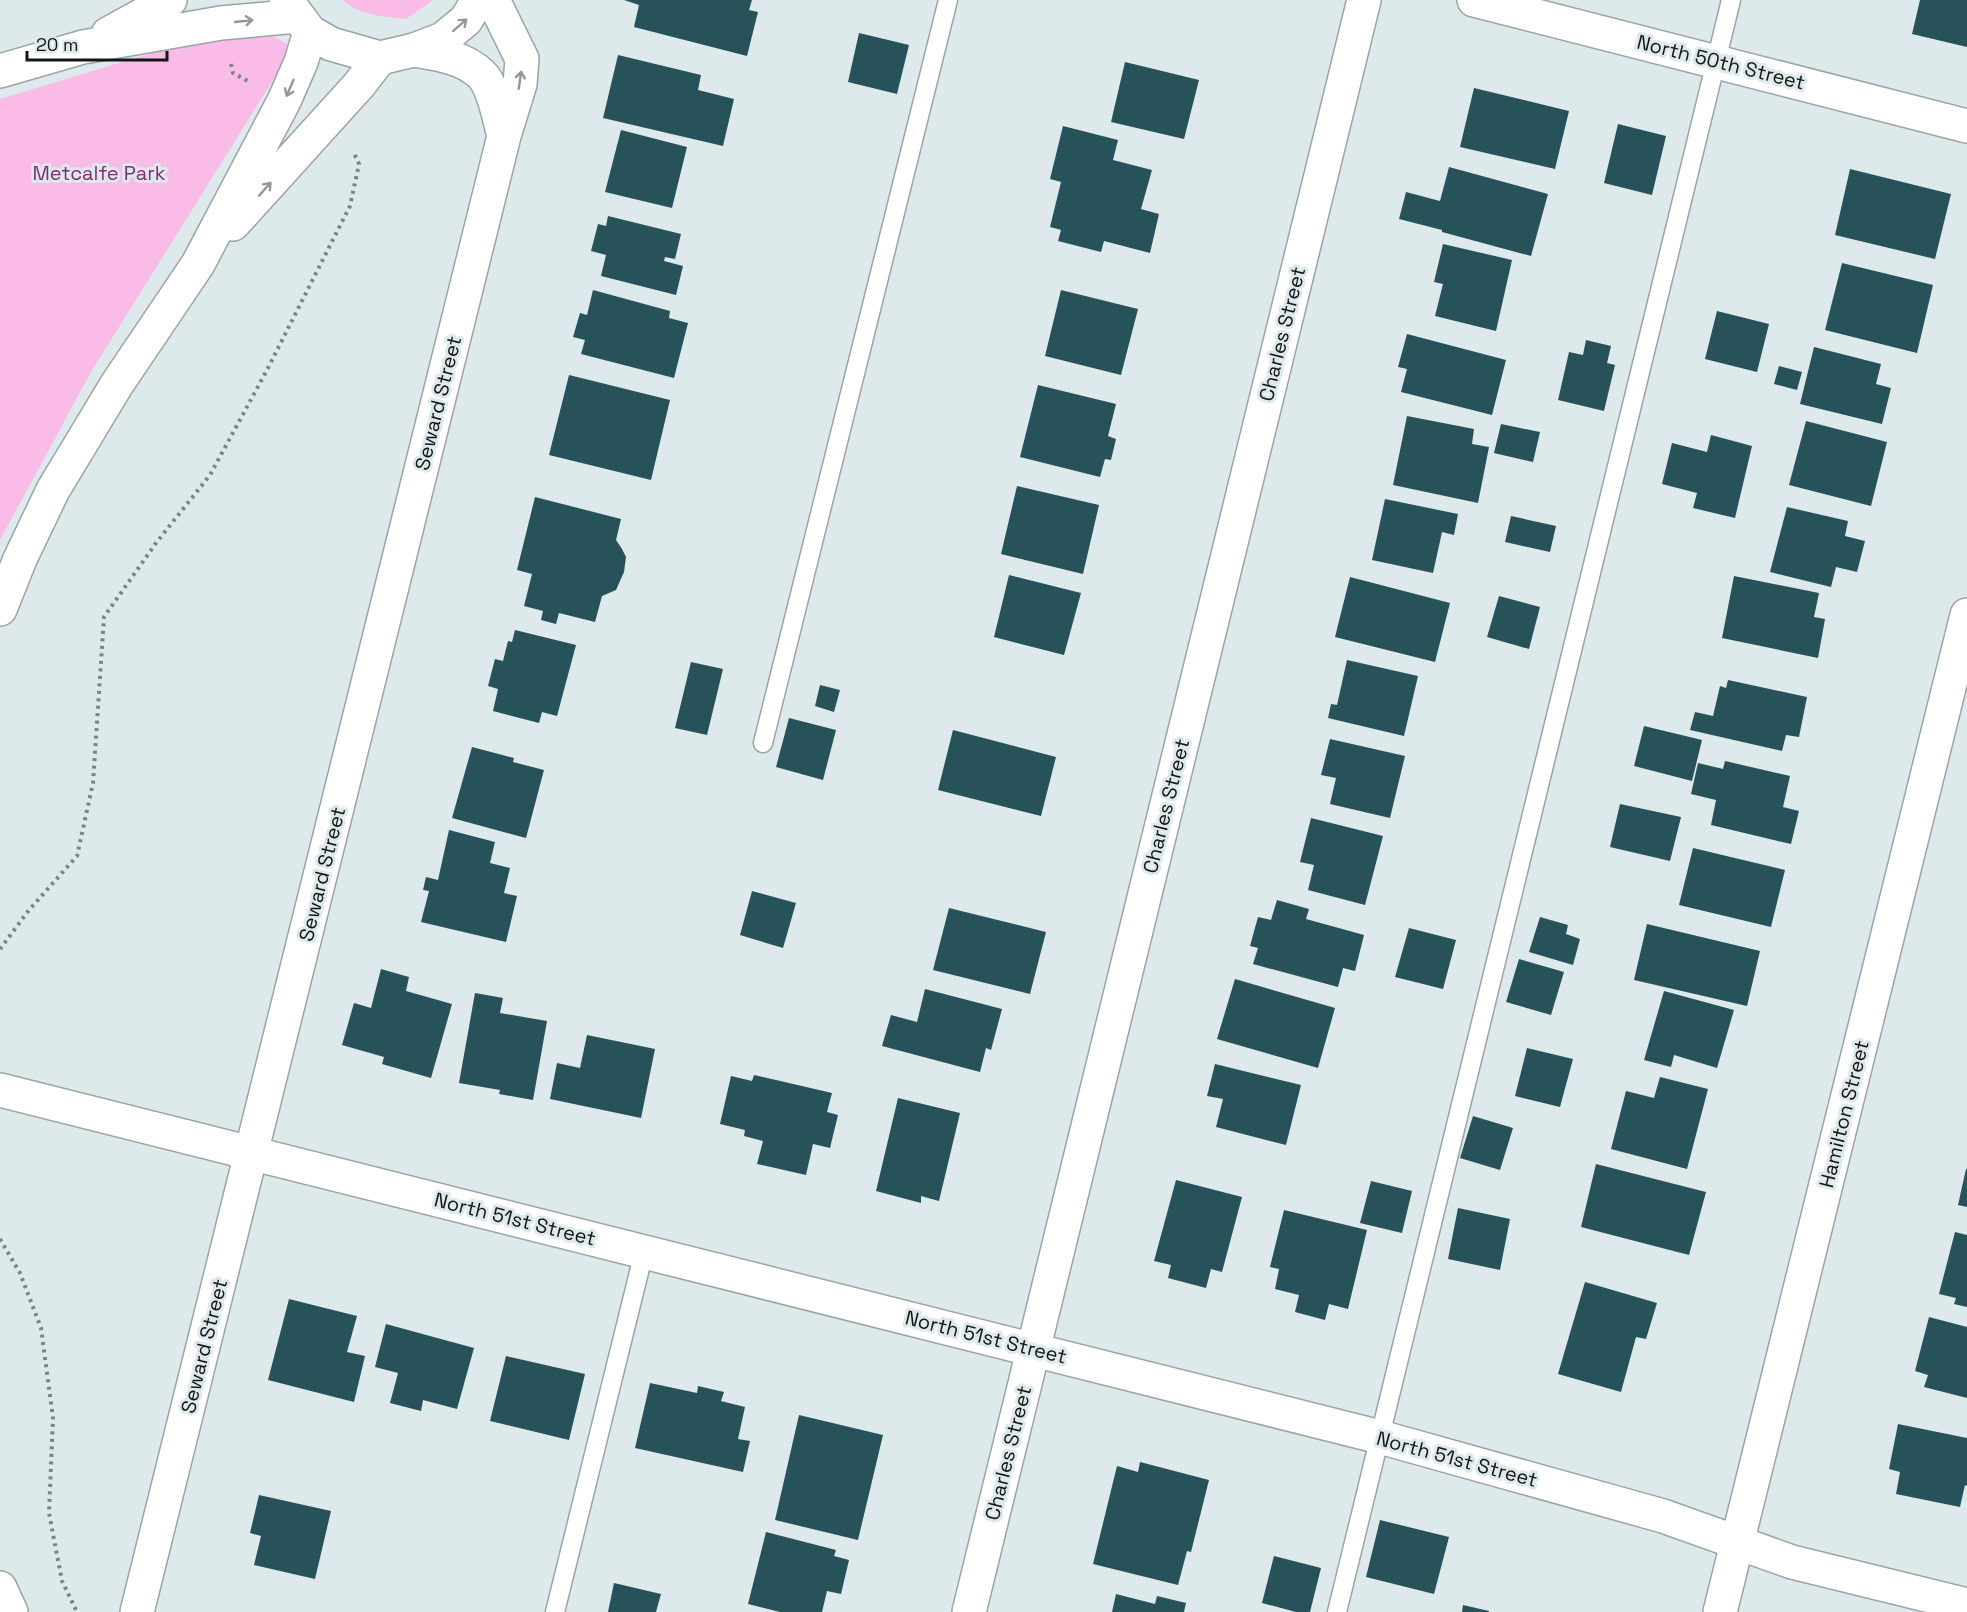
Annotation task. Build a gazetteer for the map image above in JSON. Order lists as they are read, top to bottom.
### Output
{
  "streets": {
    "street": [
      "North 50th Street",
      "Charles Street",
      "Seward Street",
      "Hamilton Street",
      "North 51st Street"
    ]
  },
  "crossings": [
    ["Charles Street", "North 51st Street"],
    ["Seward Street", "North 51st Street"],
    ["Hamilton Street", "North 51st Street"]
  ],
  "parks": ["Metcalfe Park"],
  "scale_bar": "20 m"
}
